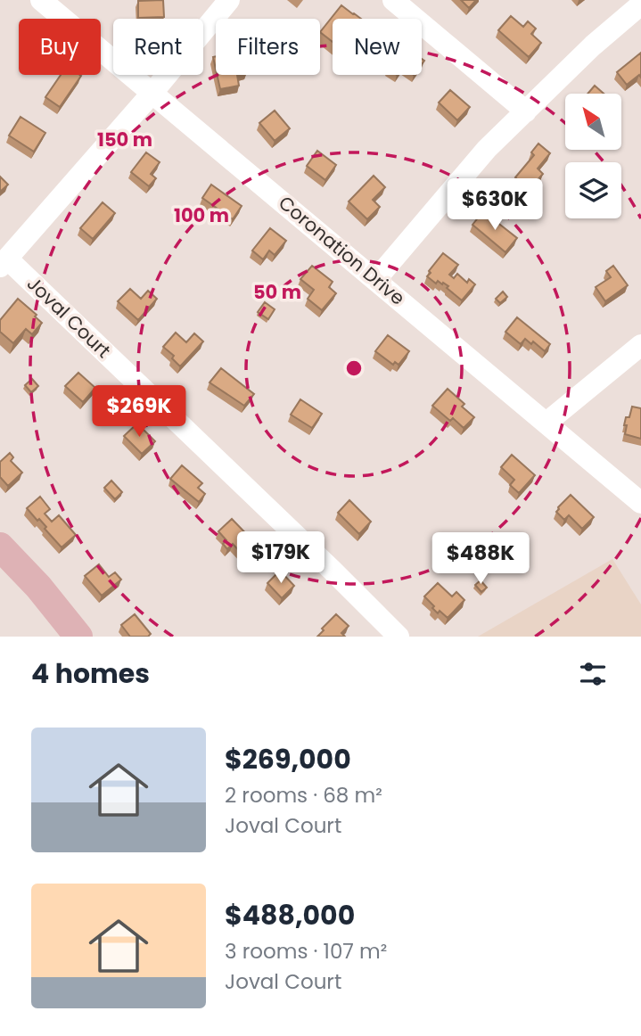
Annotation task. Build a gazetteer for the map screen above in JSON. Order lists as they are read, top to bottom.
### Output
{
  "streets": {
    "street": ["Coronation Drive", "Joval Court"]
  },
  "north": "top left",
  "page": {
    "chip": [
      "Buy",
      "Rent",
      "Filters",
      "New"
    ],
    "price": [
      "$630K",
      "$269K",
      "$179K",
      "$488K"
    ],
    "heading": "4 homes",
    "list": [
      {
        "name": "$269,000",
        "note": "2 rooms · 68 m² · Joval Court"
      },
      {
        "name": "$488,000",
        "note": "3 rooms · 107 m² · Joval Court"
      }
    ]
  },
  "rings": ["150 m", "100 m", "50 m"]
}
